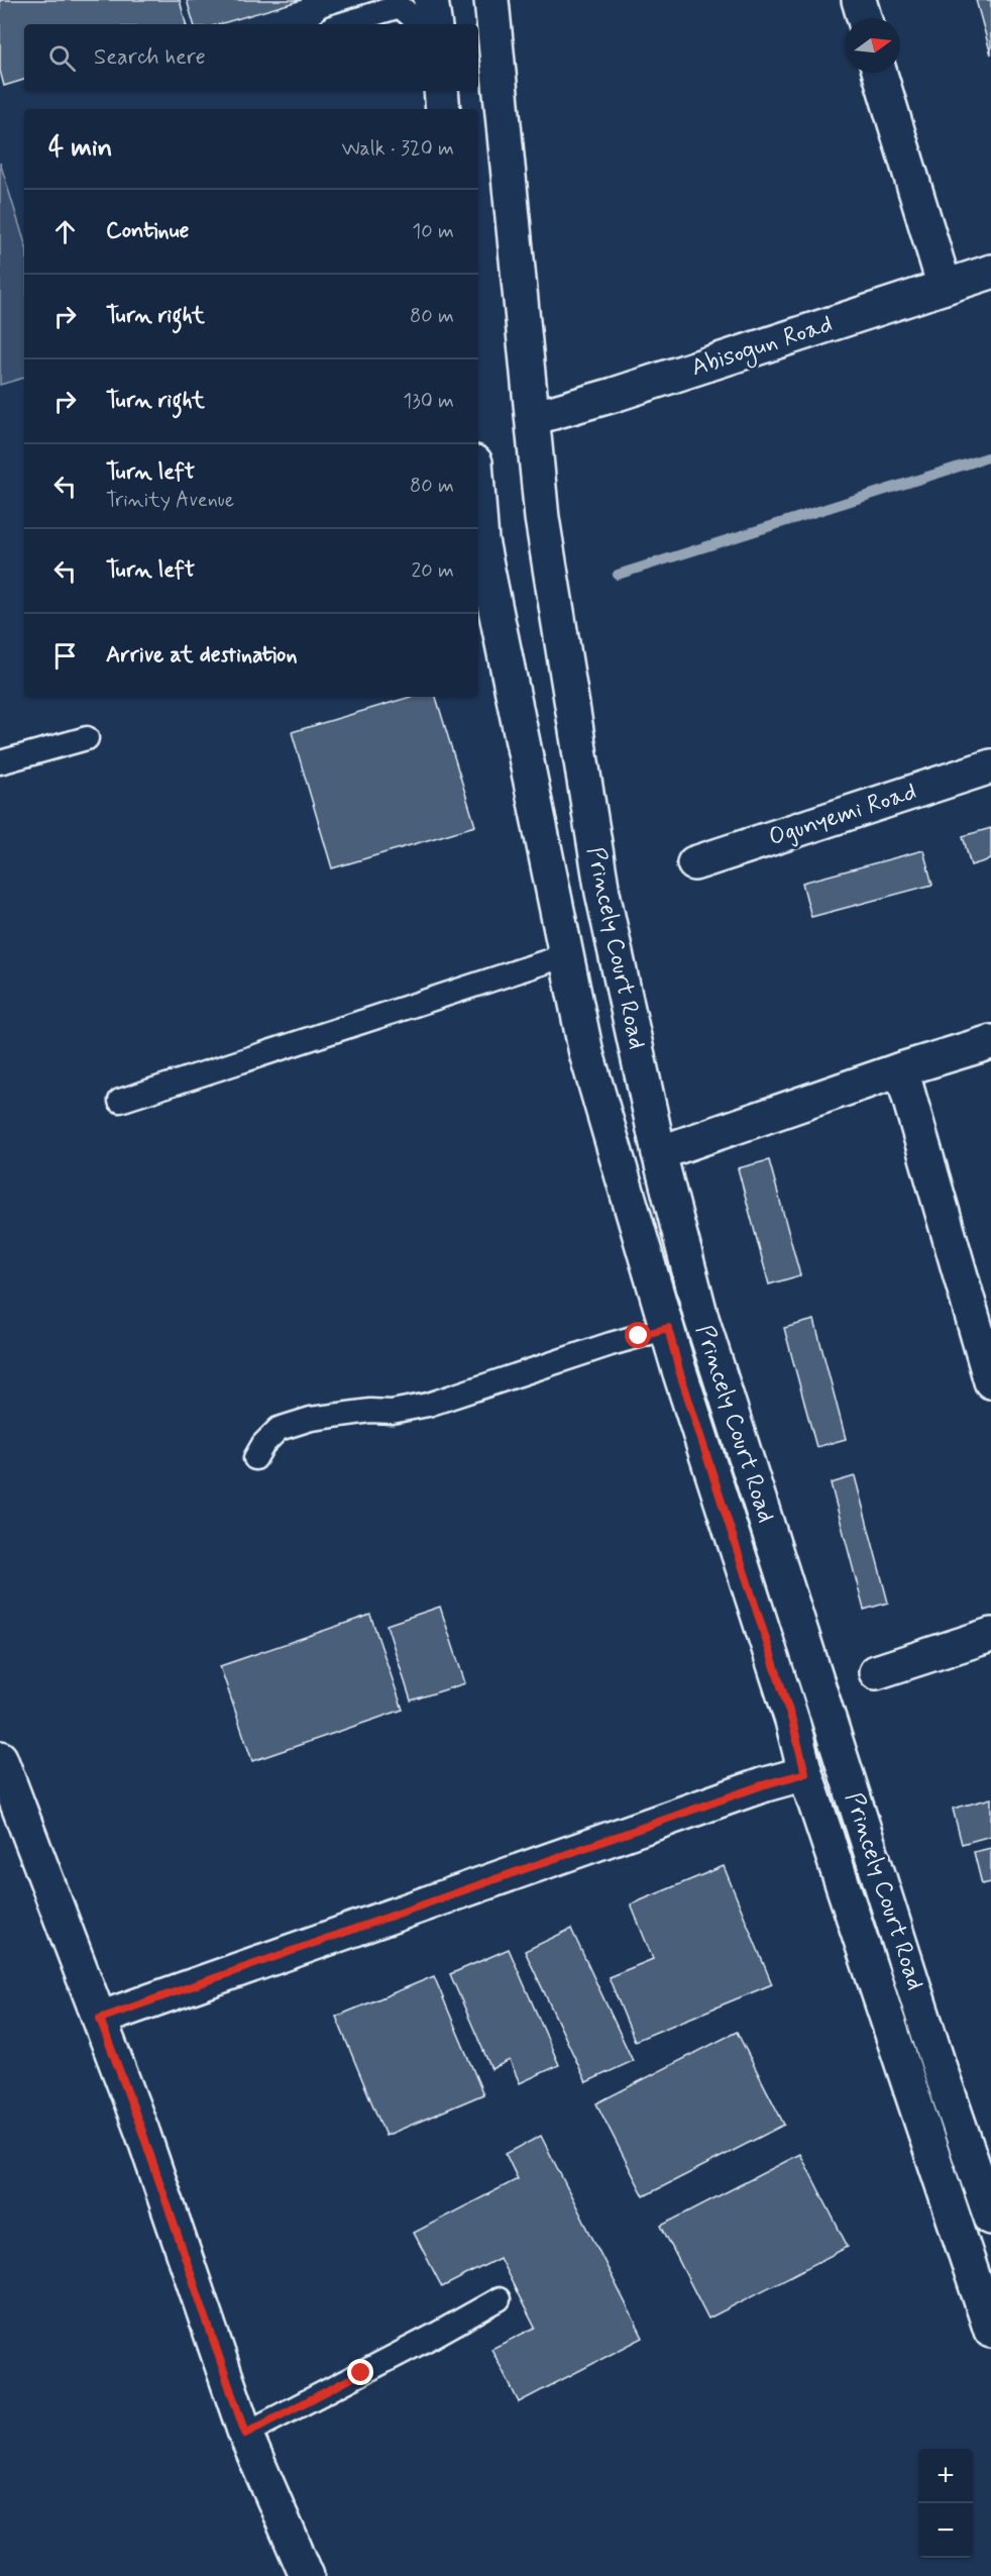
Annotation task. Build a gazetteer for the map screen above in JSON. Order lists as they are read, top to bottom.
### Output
{
  "streets": {
    "street": ["Abisogun Road", "Ogunyemi Road", "Princely Court Road"]
  },
  "crossings": [
    ["Abisogun Road", "Princely Court Road"]
  ],
  "north": "right",
  "page": {
    "search": "Search here",
    "heading": ["4 min", "Walk · 320 m"],
    "list": [
      ["Continue", "10 m"],
      ["Turn right", "80 m"],
      ["Turn right", "130 m"],
      ["Turn left", "Trinity Avenue", "80 m"],
      ["Turn left", "20 m"],
      "Arrive at destination"
    ],
    "map_buttons": ["+", "−"]
  }
}
